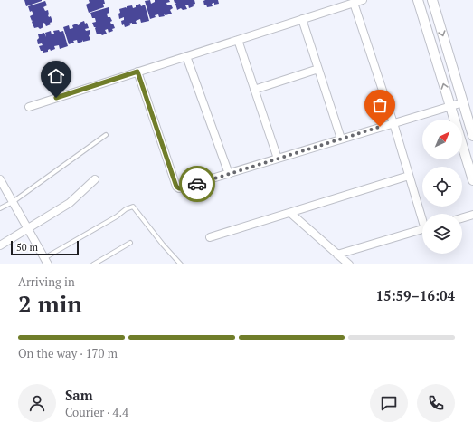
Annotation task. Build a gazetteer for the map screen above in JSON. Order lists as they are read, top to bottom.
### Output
{
  "scale_bar": "50 m",
  "north": "top right",
  "page": {
    "scale": "50 m",
    "heading": ["2 min", "Arriving in", "15:59–16:04"],
    "panel": ["Sam", "Courier · 4.4"],
    "bar": "On the way · 170 m"
  }
}
